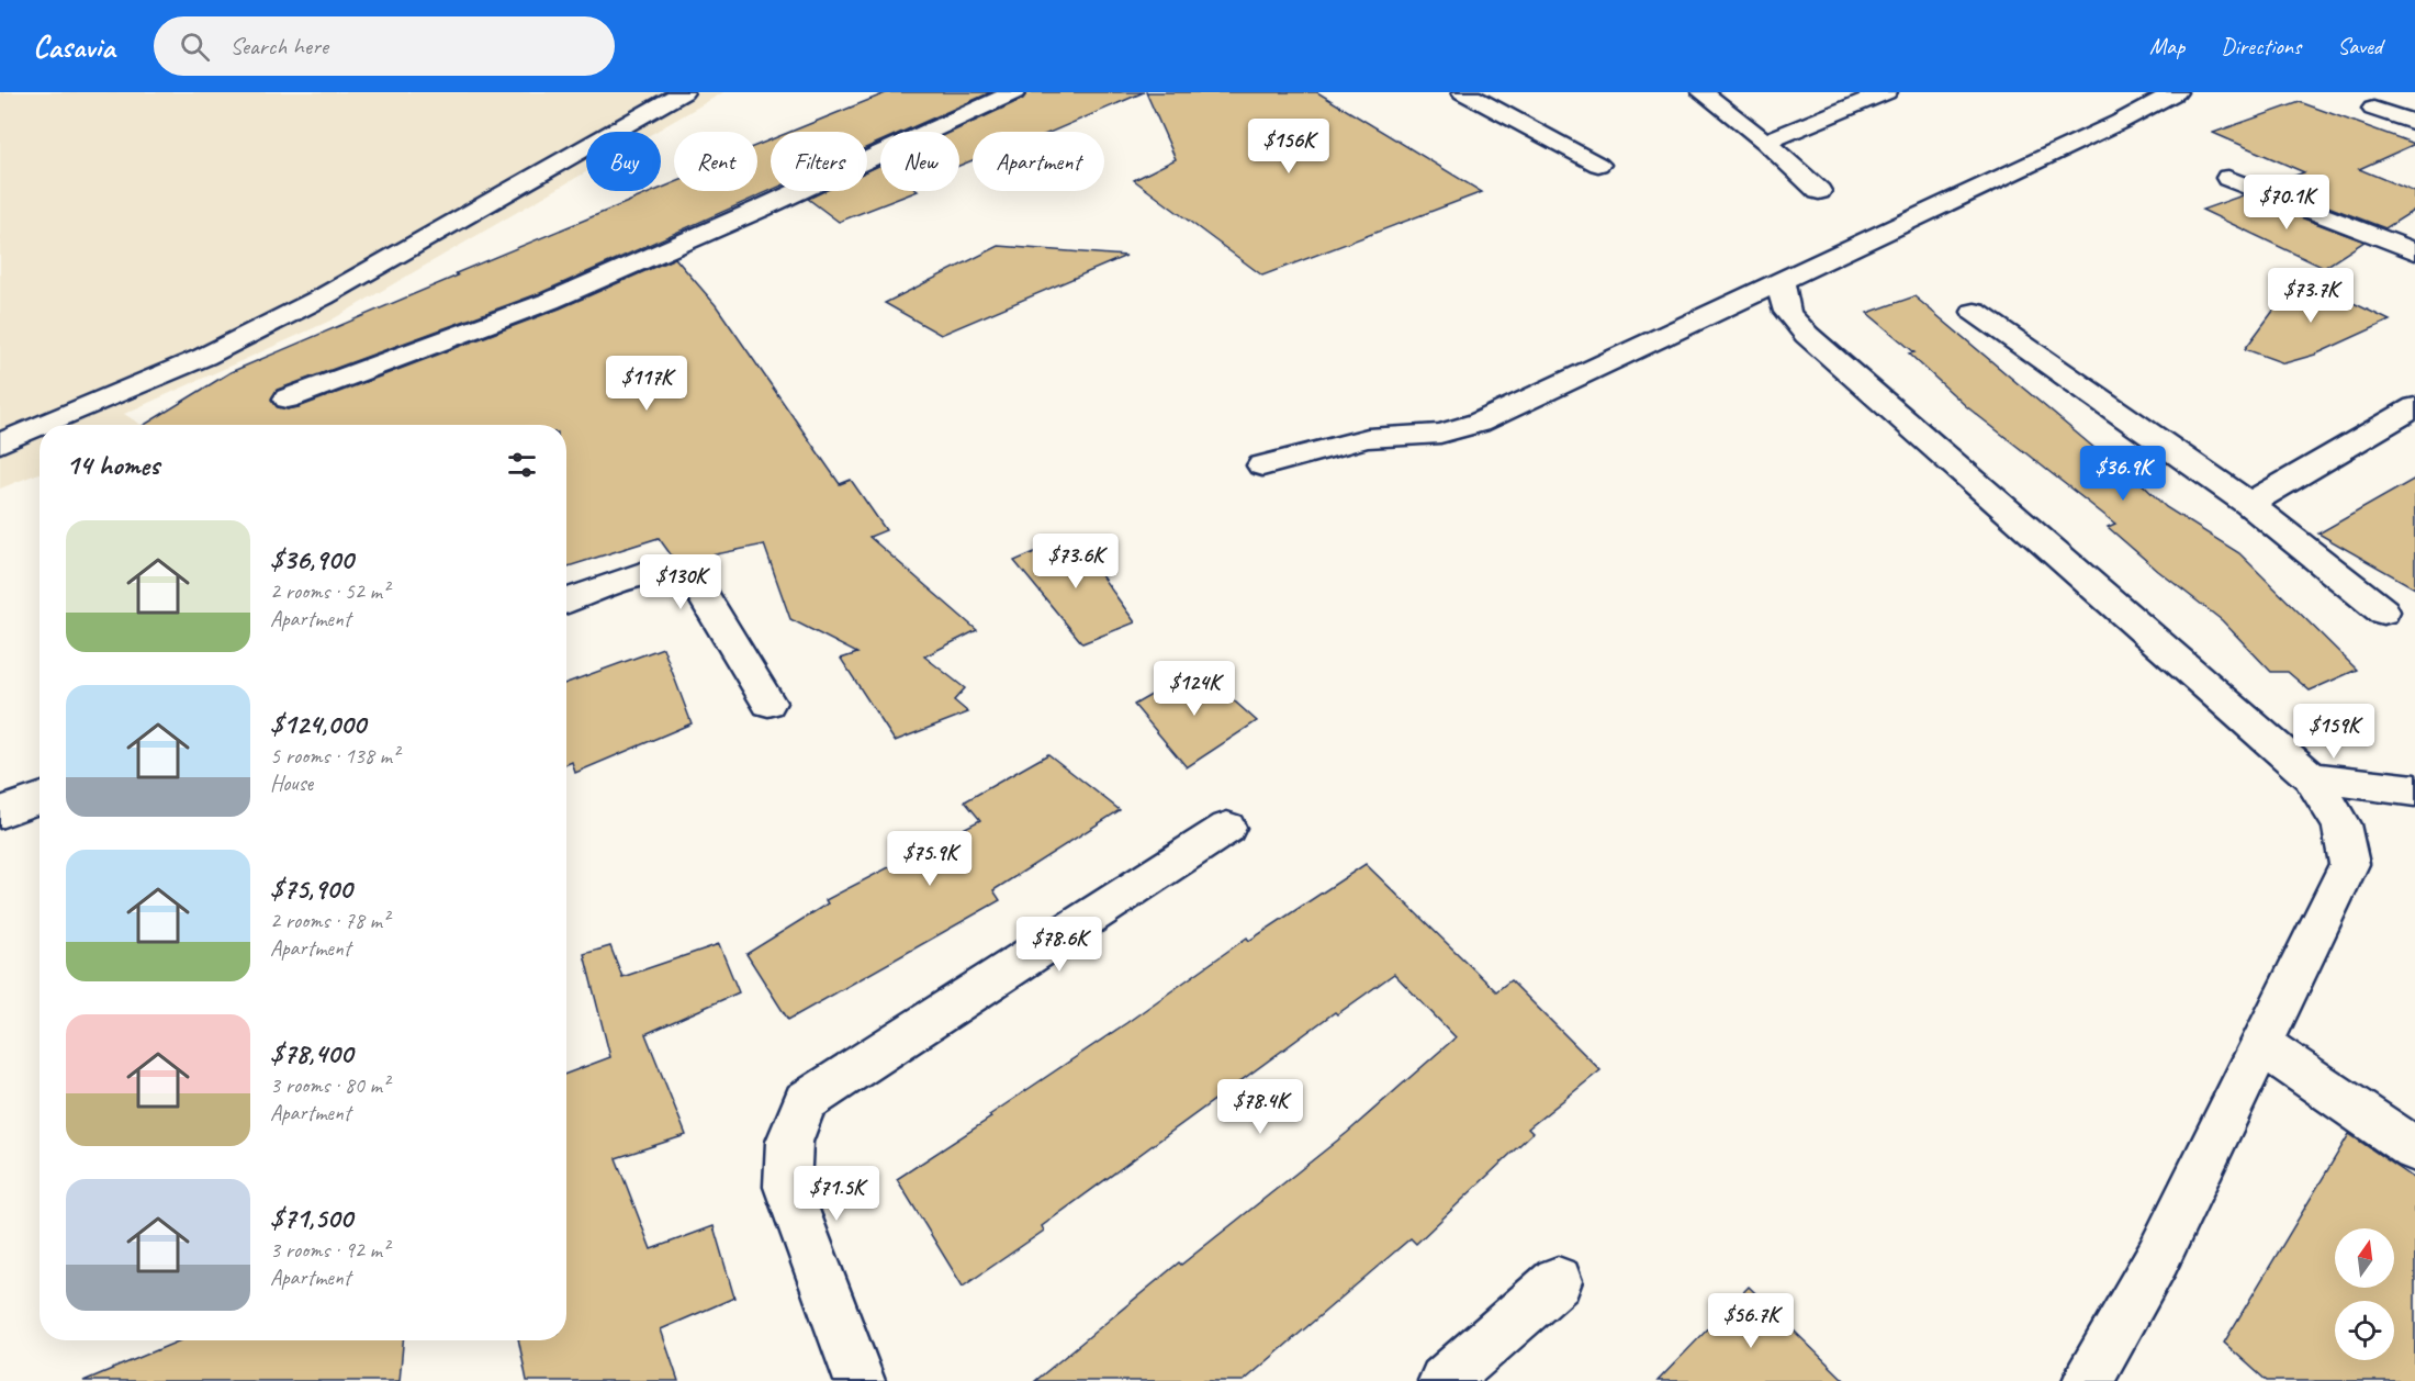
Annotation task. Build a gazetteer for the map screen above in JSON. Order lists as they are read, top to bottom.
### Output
{
  "north": "top",
  "page": {
    "header": "Casavia",
    "search": "Search here",
    "nav": ["Map", "Directions", "Saved"],
    "price": [
      "$156K",
      "$70.1K",
      "$73.7K",
      "$117K",
      "$36.9K",
      "$73.6K",
      "$130K",
      "$124K",
      "$159K",
      "$75.9K",
      "$78.6K",
      "$78.4K",
      "$71.5K",
      "$56.7K"
    ],
    "chip": [
      "Buy",
      "Rent",
      "Filters",
      "New",
      "Apartment"
    ],
    "heading": "14 homes",
    "list": [
      {
        "name": "$36,900",
        "note": "2 rooms · 52 m² · Apartment"
      },
      {
        "name": "$124,000",
        "note": "5 rooms · 138 m² · House"
      },
      {
        "name": "$75,900",
        "note": "2 rooms · 78 m² · Apartment"
      },
      {
        "name": "$78,400",
        "note": "3 rooms · 80 m² · Apartment"
      },
      {
        "name": "$71,500",
        "note": "3 rooms · 92 m² · Apartment"
      }
    ]
  }
}
